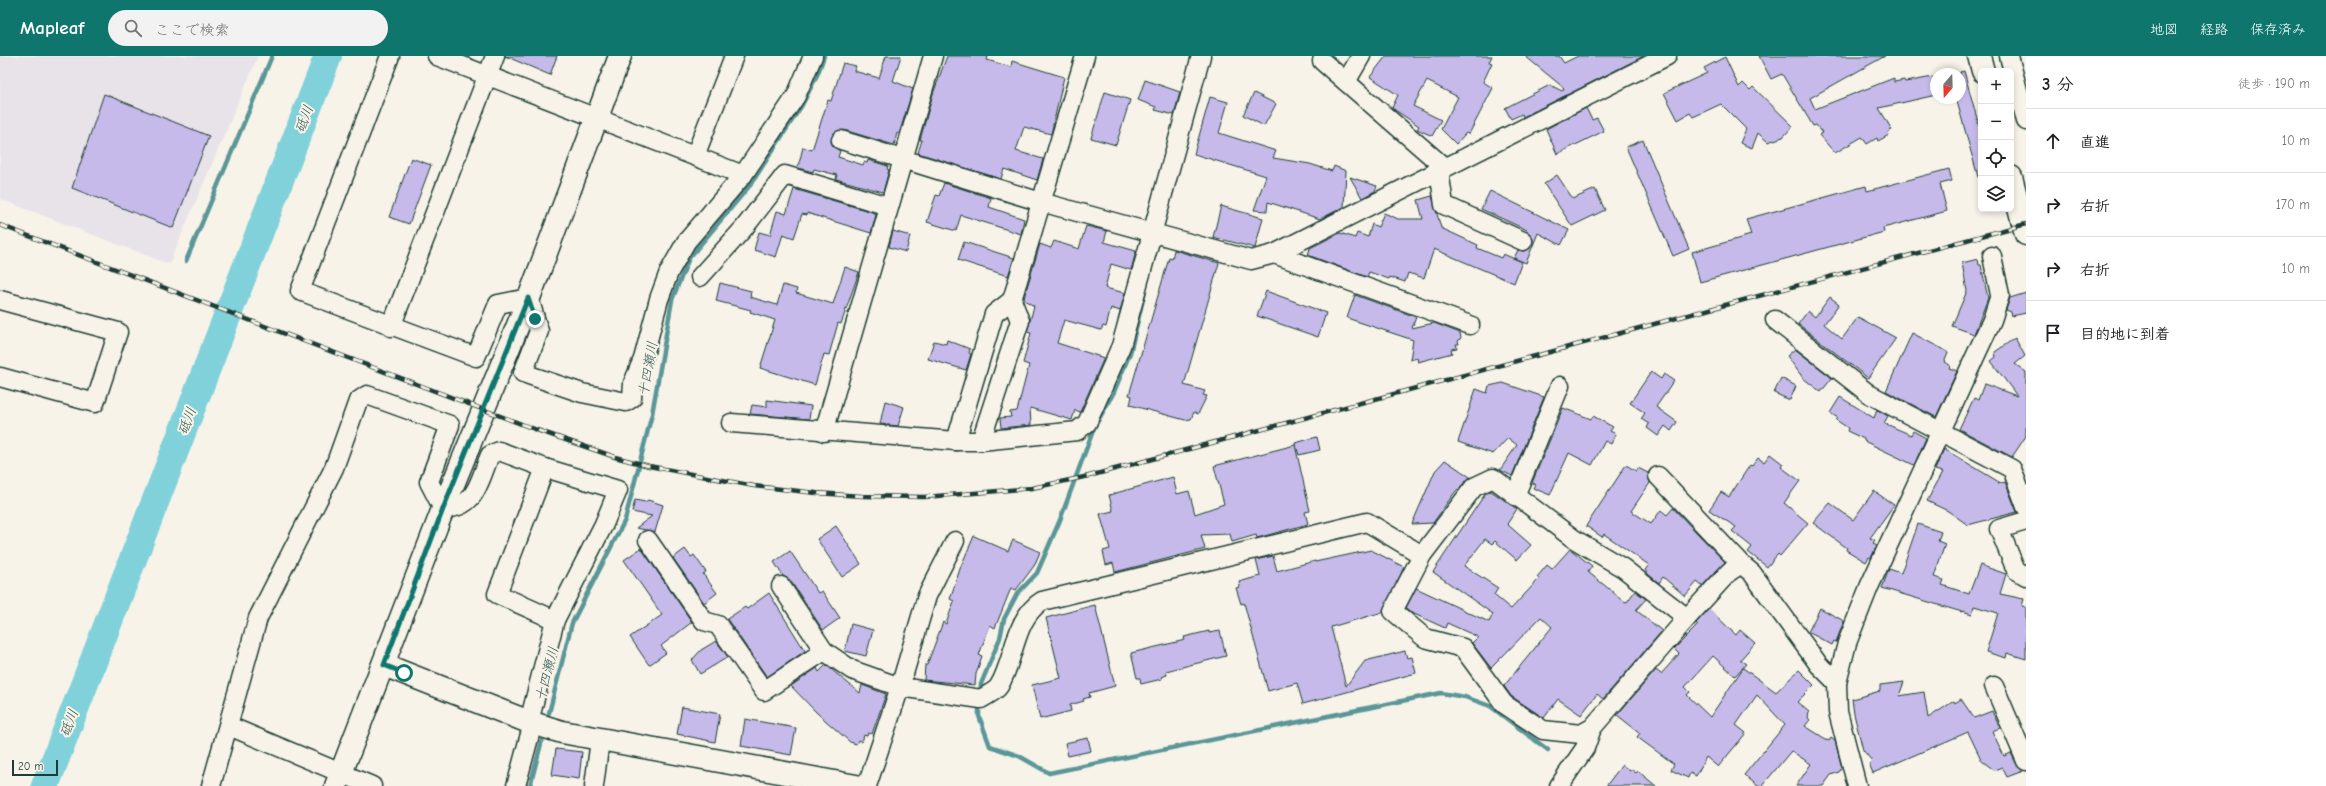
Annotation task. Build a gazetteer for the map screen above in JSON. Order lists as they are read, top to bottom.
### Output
{
  "water": ["砥川", "十四瀬川"],
  "scale_bar": "20 m",
  "north": "bottom",
  "page": {
    "header": "Mapleaf",
    "search": "ここで検索",
    "nav": ["地図", "経路", "保存済み"],
    "heading": ["3 分", "徒歩 · 190 m"],
    "map_buttons": ["+", "−"],
    "list": [
      ["直進", "10 m"],
      ["右折", "170 m"],
      ["右折", "10 m"],
      "目的地に到着"
    ],
    "scale": "20 m"
  }
}
